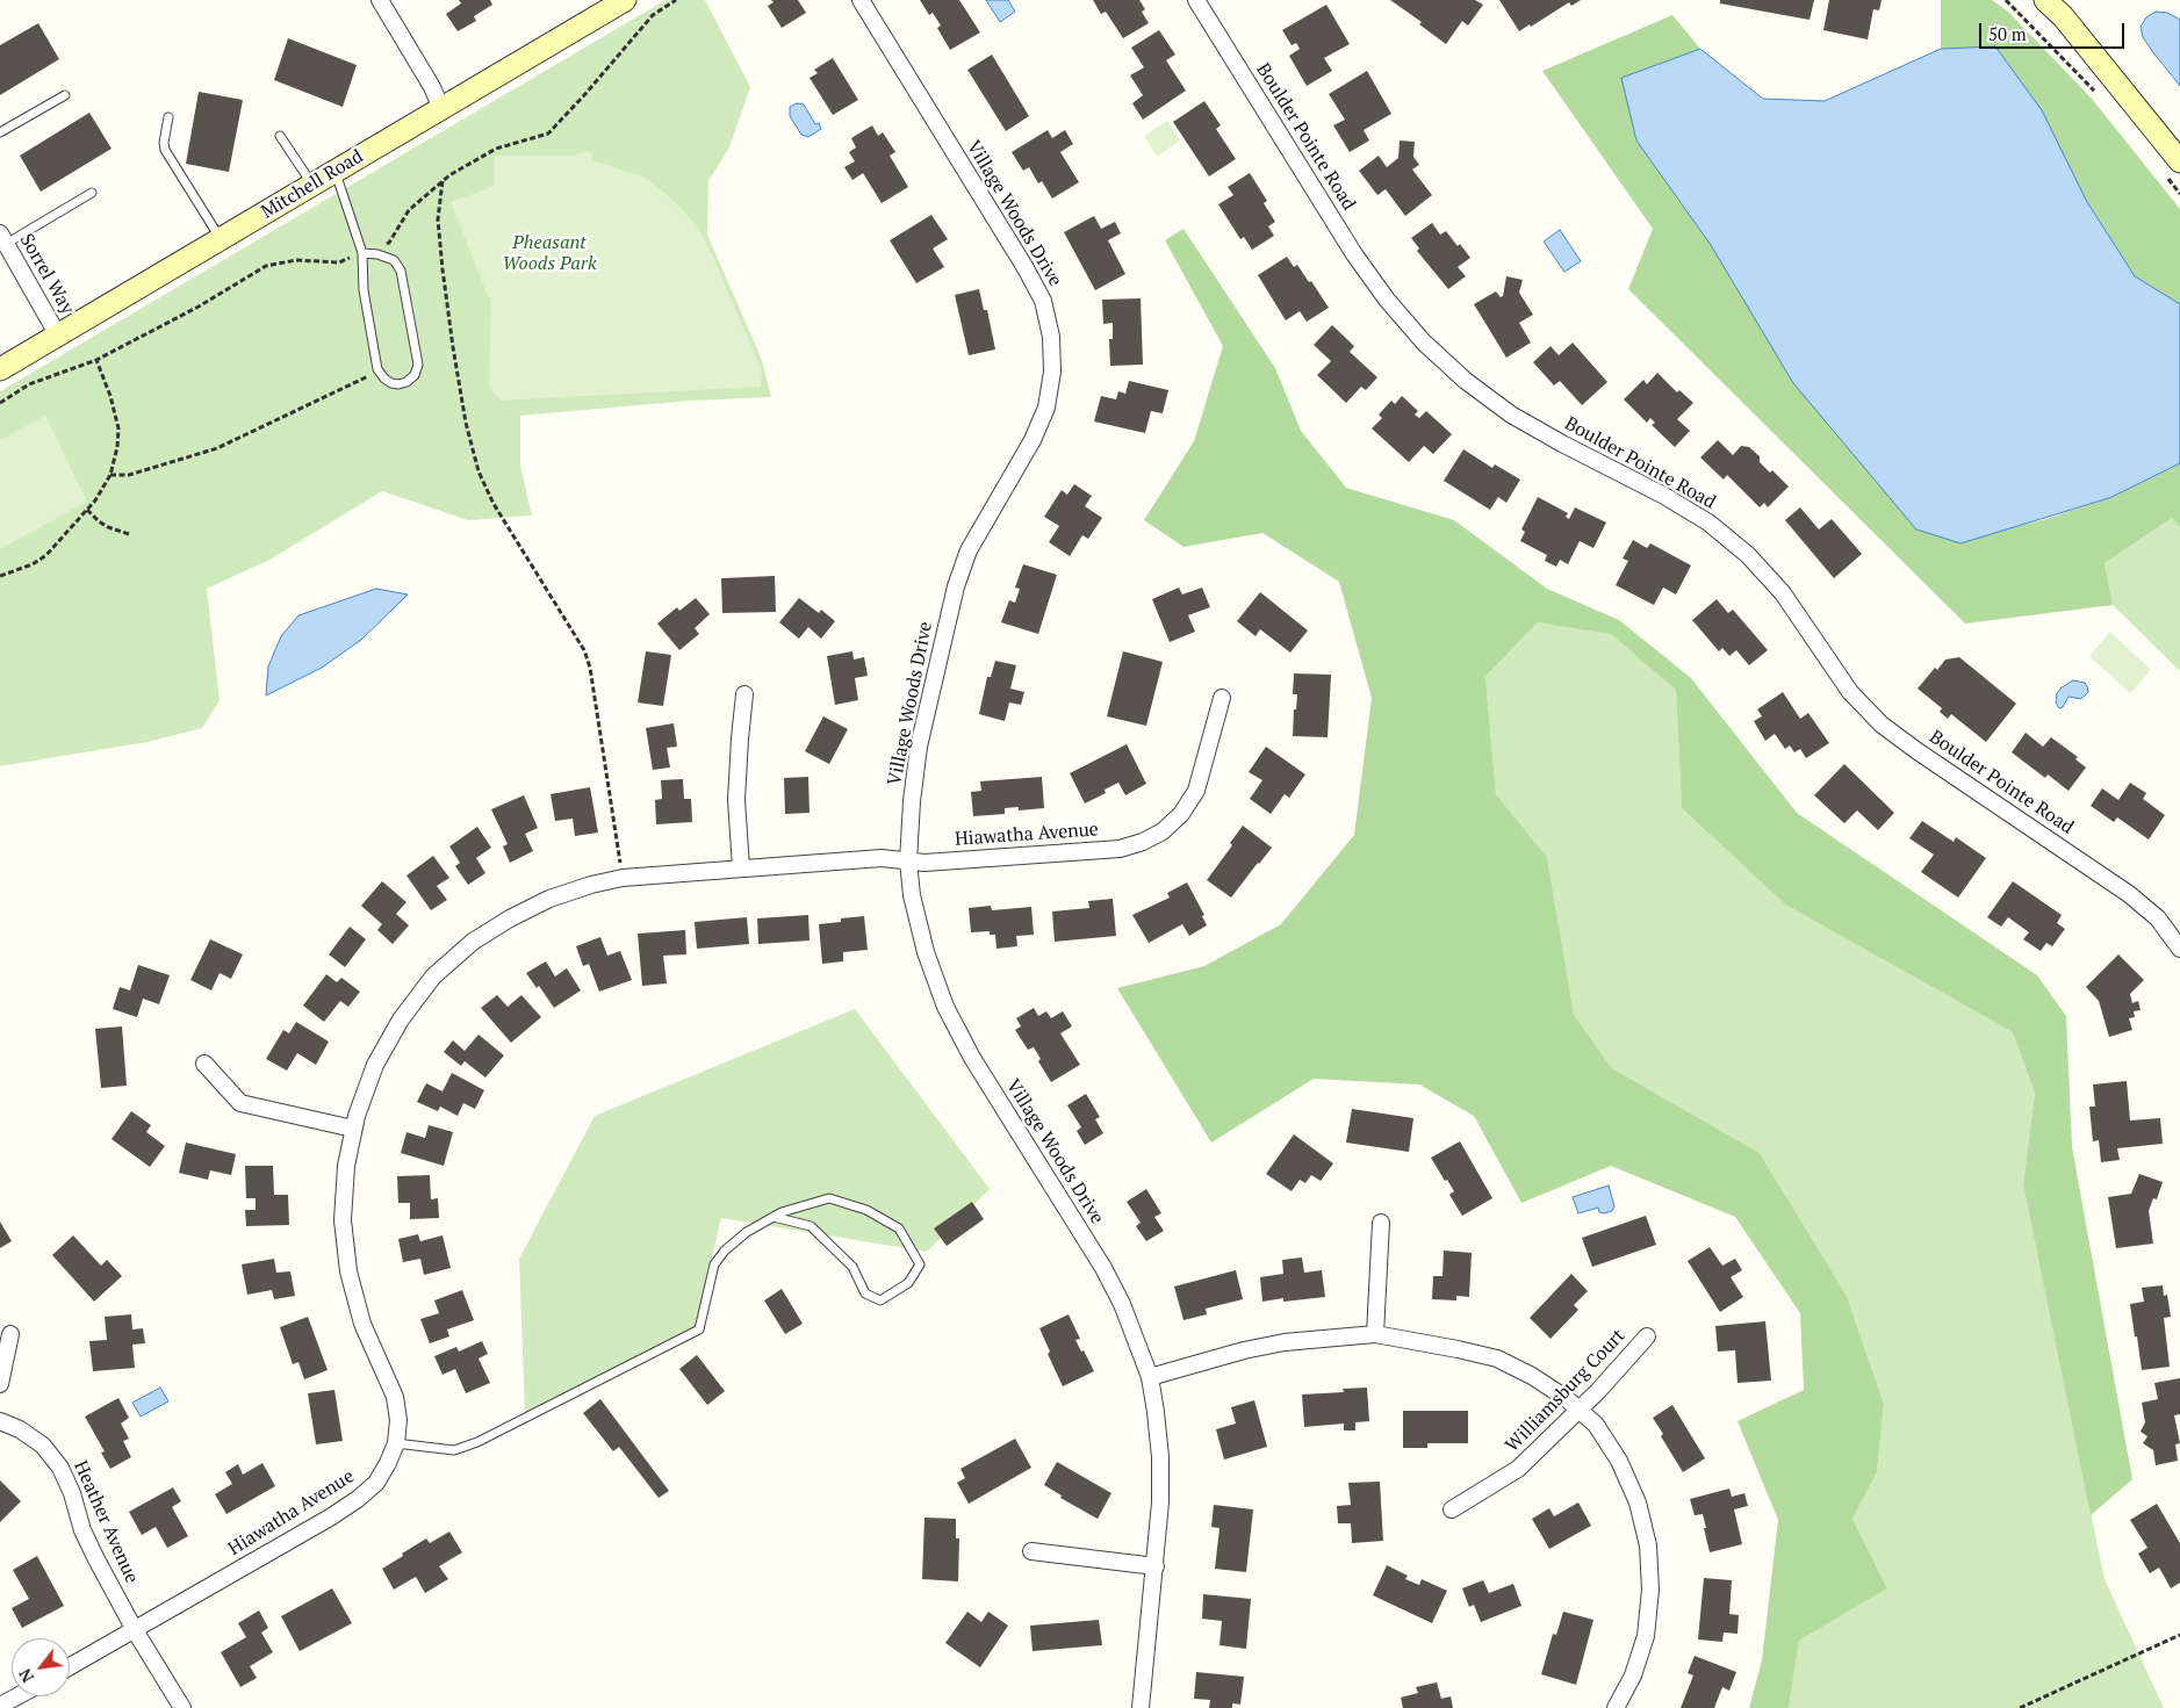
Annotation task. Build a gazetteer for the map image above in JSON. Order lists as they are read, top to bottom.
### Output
{
  "streets": {
    "main road": ["Mitchell Road"],
    "street": [
      "Boulder Pointe Road",
      "Village Woods Drive",
      "Sorrel Way",
      "Hiawatha Avenue",
      "Williamsburg Court",
      "Heather Avenue"
    ]
  },
  "crossings": [
    ["Mitchell Road", "Sorrel Way"],
    ["Village Woods Drive", "Hiawatha Avenue"],
    ["Hiawatha Avenue", "Heather Avenue"]
  ],
  "parks": ["Pheasant Woods Park"],
  "scale_bar": "50 m",
  "north": "bottom left"
}
